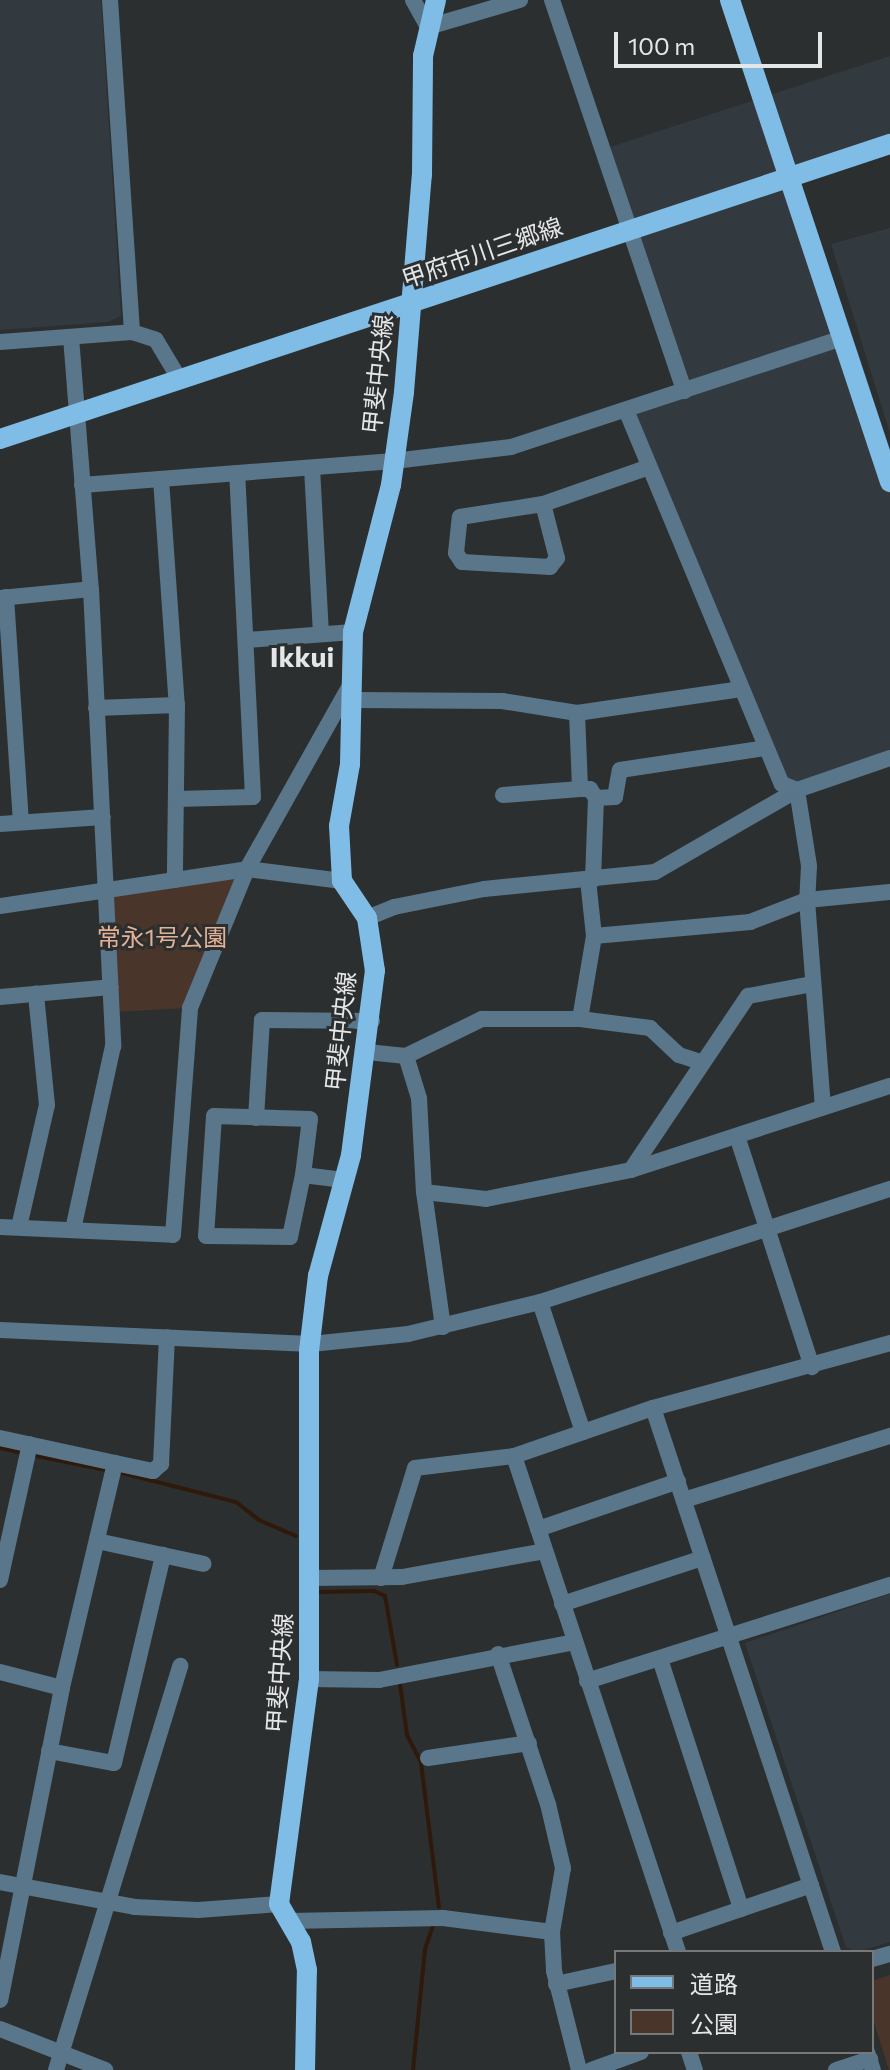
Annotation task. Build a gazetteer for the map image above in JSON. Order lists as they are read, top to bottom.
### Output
{
  "streets": {
    "main road": ["甲府市川三郷線", "甲斐中央線"]
  },
  "crossings": [
    ["甲府市川三郷線", "甲斐中央線"]
  ],
  "districts": ["Ikkui"],
  "parks": ["常永1号公園"],
  "legend": ["道路", "公園"],
  "scale_bar": "100 m"
}
